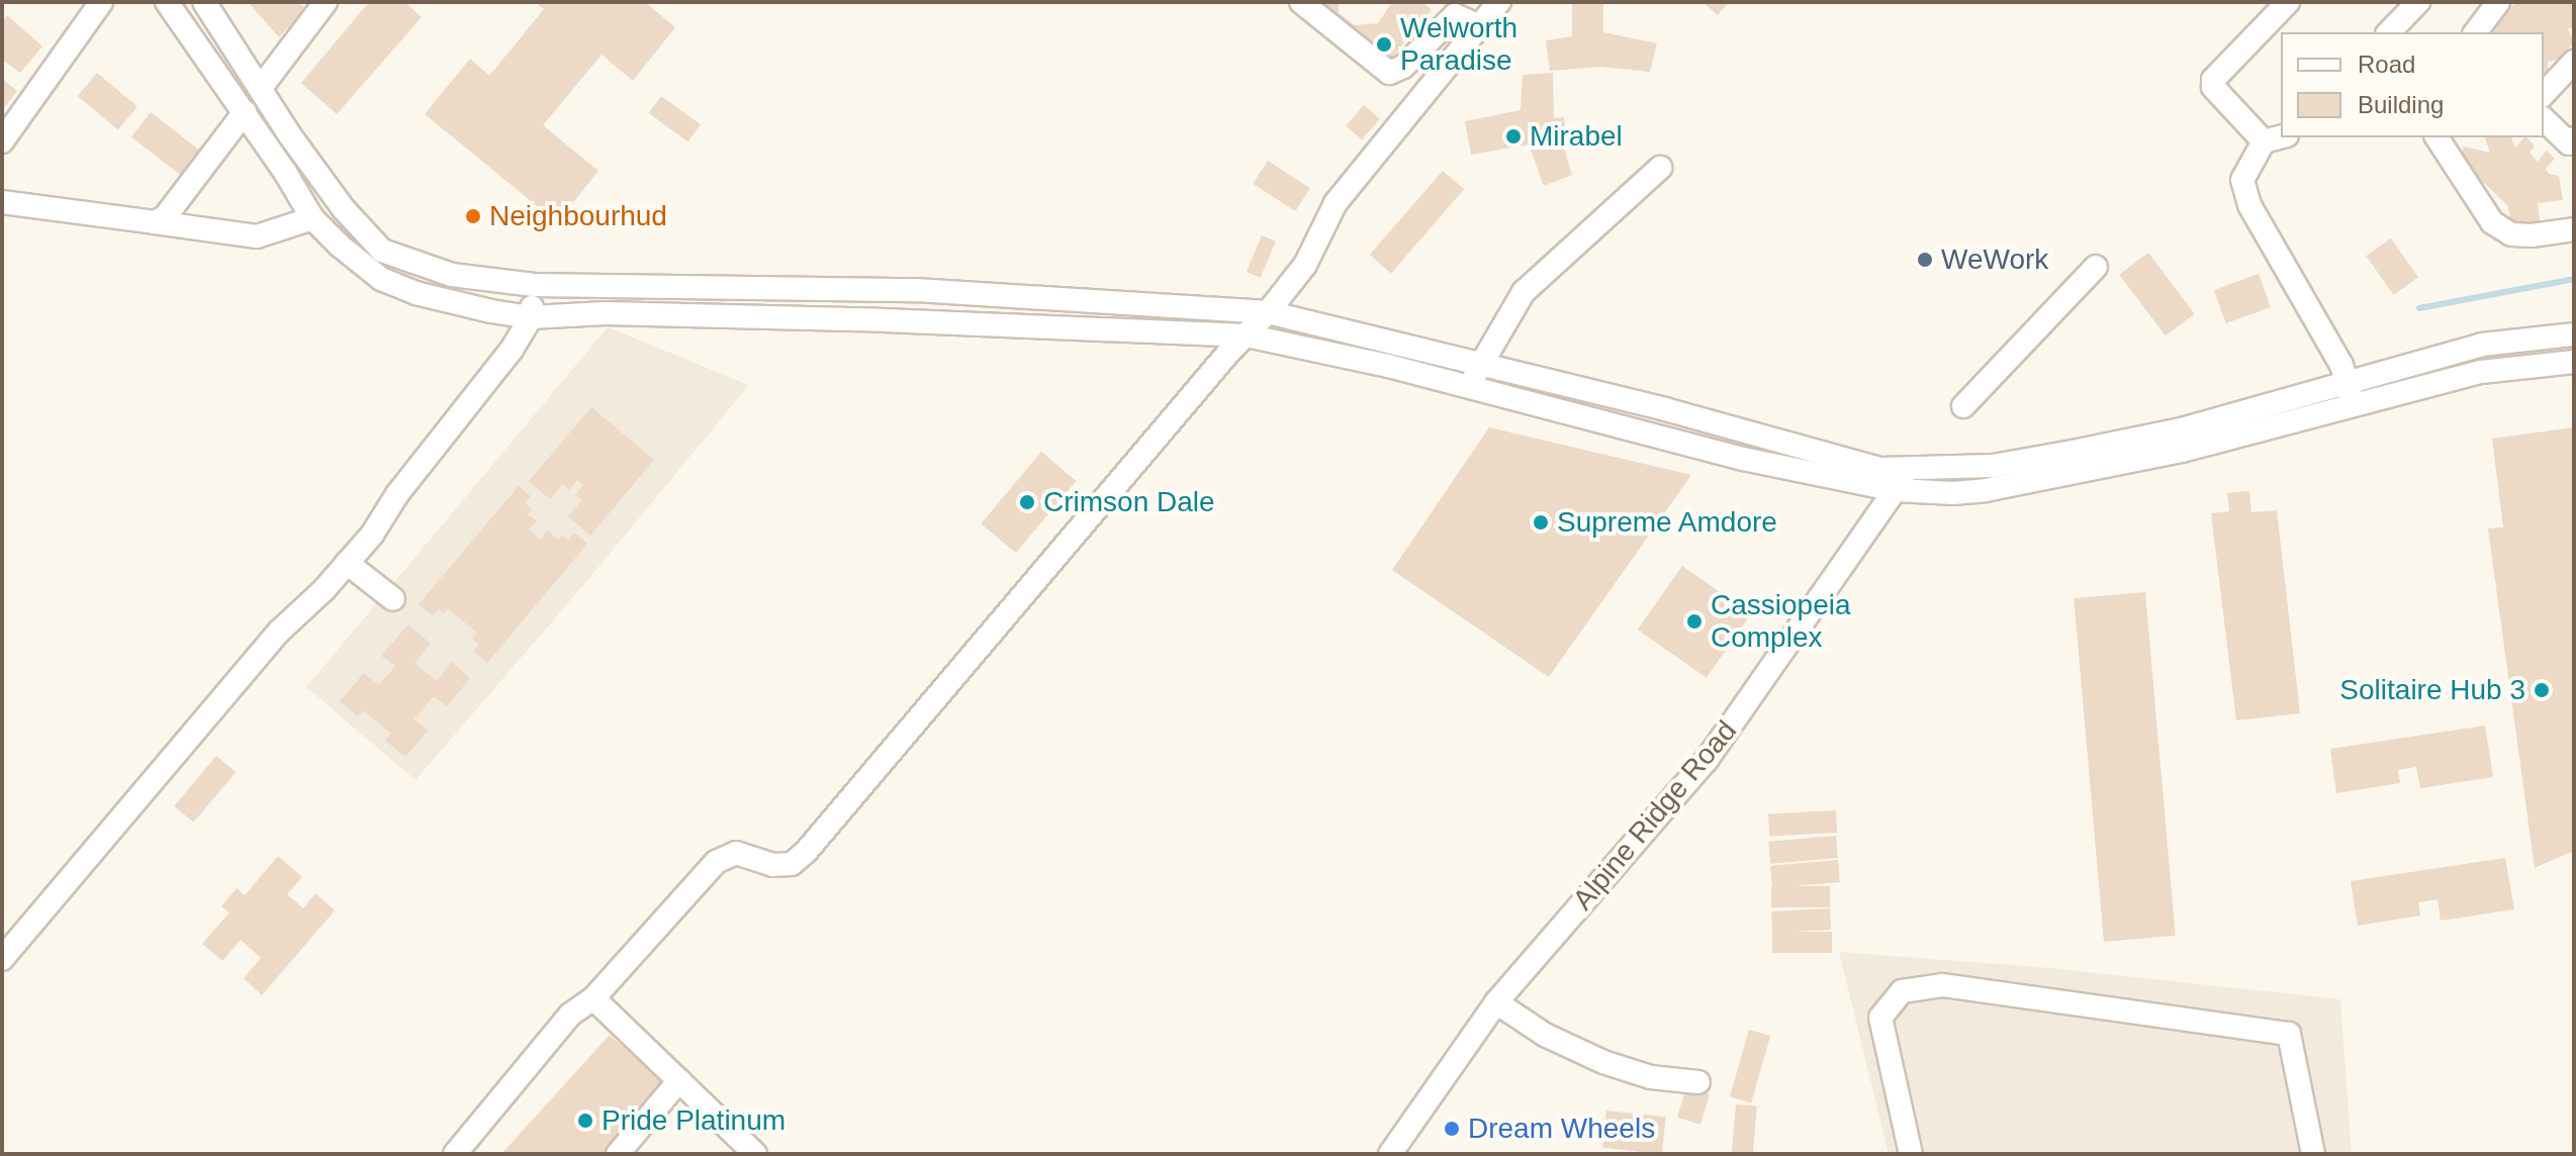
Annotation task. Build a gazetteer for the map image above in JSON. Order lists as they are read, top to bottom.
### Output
{
  "streets": {
    "street": ["Alpine Ridge Road"]
  },
  "places": [
    "Welworth Paradise",
    "Mirabel",
    "Neighbourhud",
    "WeWork",
    "Crimson Dale",
    "Supreme Amdore",
    "Cassiopeia Complex",
    "Solitaire Hub 3",
    "Pride Platinum",
    "Dream Wheels"
  ],
  "legend": ["Road", "Building"]
}
